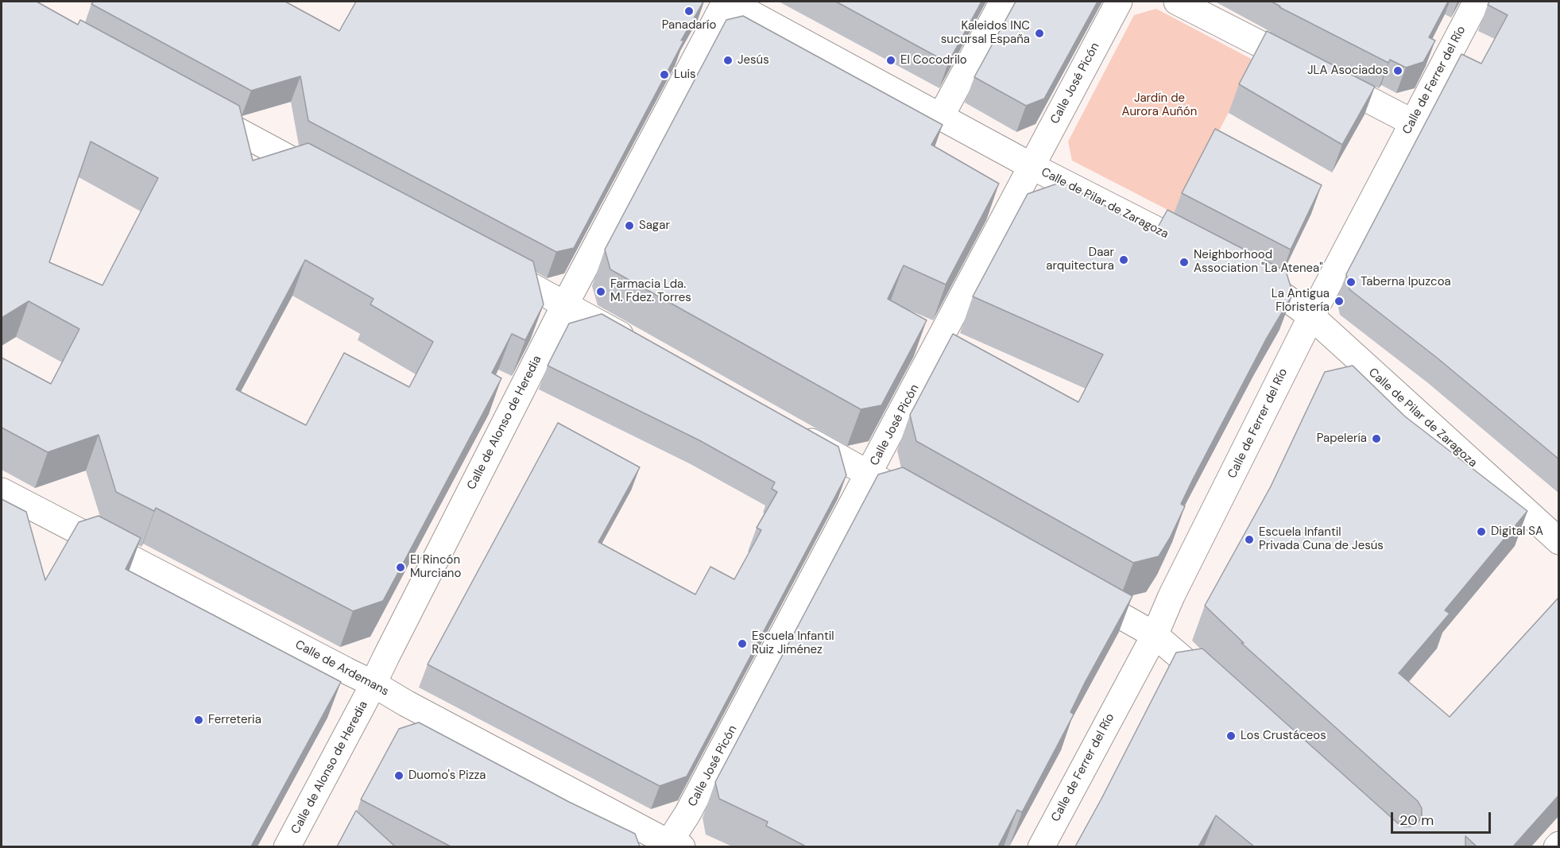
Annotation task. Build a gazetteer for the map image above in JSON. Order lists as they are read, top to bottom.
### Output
{
  "streets": {
    "street": [
      "Calle de Ferrer del Río",
      "Calle José Picón",
      "Calle de Pilar de Zaragoza",
      "Calle de Alonso de Heredia",
      "Calle de Ardemans"
    ]
  },
  "crossings": [
    ["Calle de Ferrer del Río", "Calle de Pilar de Zaragoza"],
    ["Calle José Picón", "Calle de Pilar de Zaragoza"],
    ["Calle José Picón", "Calle de Ardemans"],
    ["Calle de Alonso de Heredia", "Calle de Ardemans"]
  ],
  "parks": ["Jardín de Aurora Auñón"],
  "places": [
    "Panadarío",
    "Kaleidos INC sucursal España",
    "Jesús",
    "El Cocodrilo",
    "JLA Asociados",
    "Luis",
    "Sagar",
    "Daar arquitectura",
    "Neighborhood Association \"La Atenea\"",
    "Taberna Ipuzcoa",
    "Farmacia Lda. M. Fdez. Torres",
    "La Antigua Floristería",
    "Papelería",
    "Digital SA",
    "Escuela Infantil Privada Cuna de Jesús",
    "El Rincón Murciano",
    "Escuela Infantil Ruiz Jiménez",
    "Ferreteria",
    "Los Crustáceos",
    "Duomo's Pizza"
  ],
  "scale_bar": "20 m"
}
